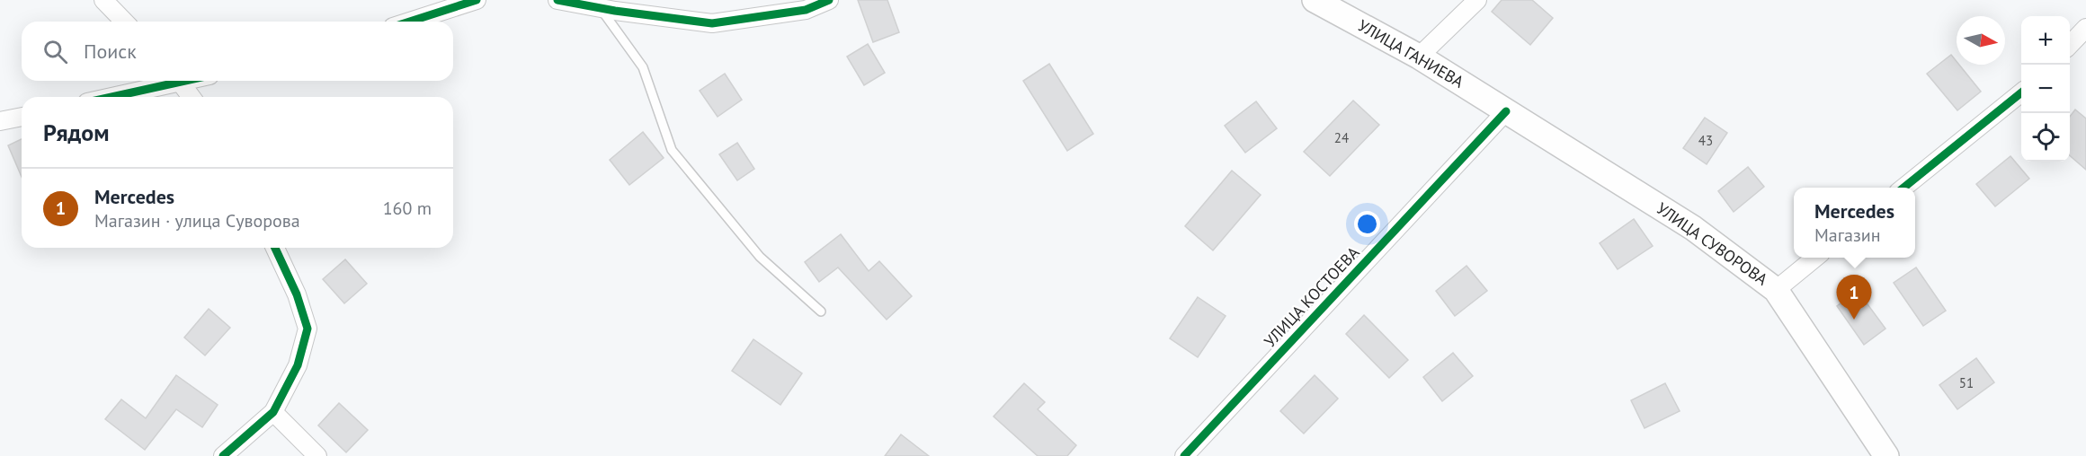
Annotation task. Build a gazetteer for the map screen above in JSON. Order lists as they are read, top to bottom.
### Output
{
  "streets": {
    "main road": ["УЛИЦА ГАНИЕВА", "УЛИЦА СУВОРОВА"],
    "street": ["УЛИЦА КОСТОЕВА"]
  },
  "crossings": [
    ["УЛИЦА ГАНИЕВА", "УЛИЦА СУВОРОВА"],
    ["УЛИЦА ГАНИЕВА", "УЛИЦА КОСТОЕВА"],
    ["УЛИЦА СУВОРОВА", "УЛИЦА КОСТОЕВА"]
  ],
  "house_numbers": ["24", "43", "51"],
  "north": "right",
  "page": {
    "map_buttons": ["+", "−"],
    "search": "Поиск",
    "heading": "Рядом",
    "list": [
      {
        "mark": "1",
        "name": "Mercedes",
        "note": "Магазин · улица Суворова",
        "value": "160 m"
      }
    ],
    "popup": ["Mercedes", "Магазин"],
    "pins": "1"
  }
}
